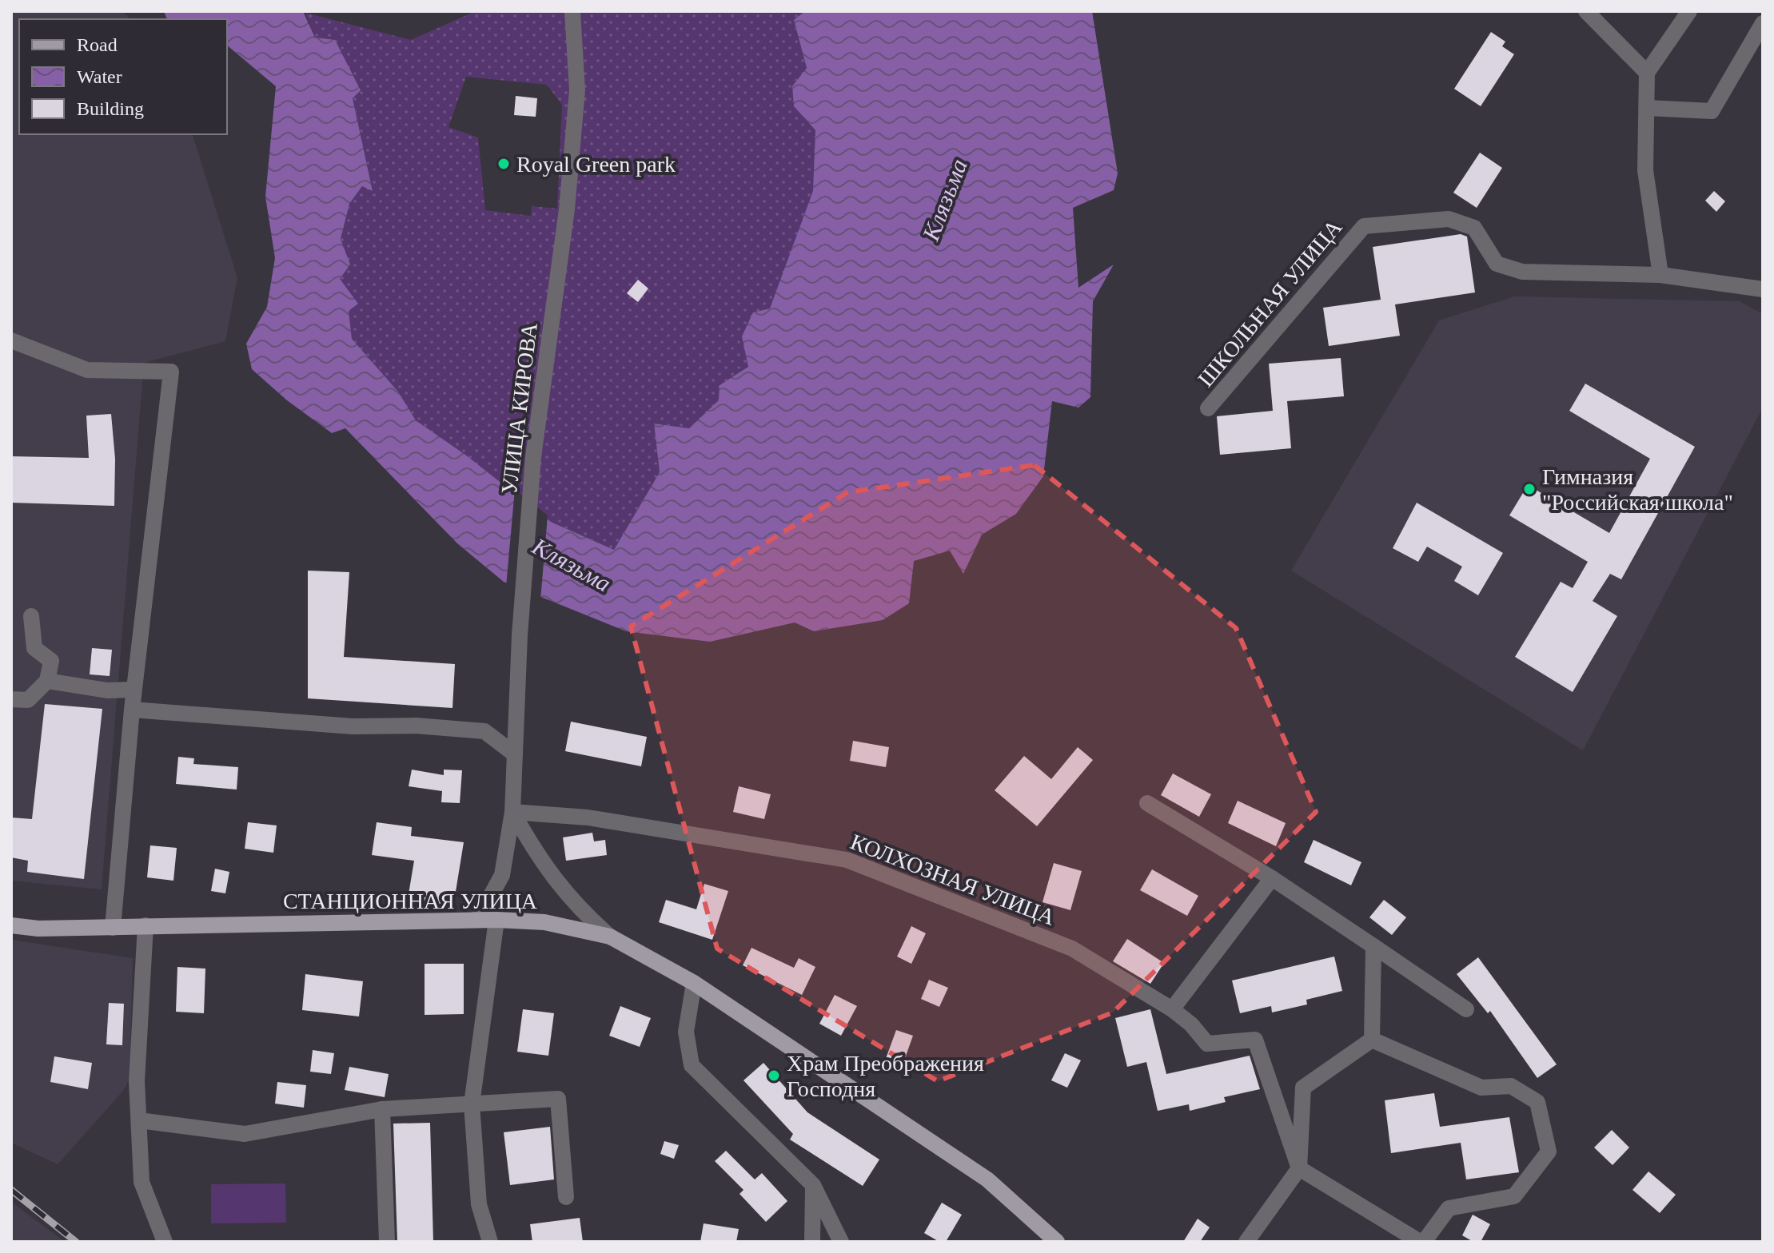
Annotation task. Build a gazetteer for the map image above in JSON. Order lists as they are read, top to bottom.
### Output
{
  "streets": {
    "main road": ["СТАНЦИОННАЯ УЛИЦА"],
    "street": ["ШКОЛЬНАЯ УЛИЦА", "УЛИЦА КИРОВА", "КОЛХОЗНАЯ УЛИЦА"]
  },
  "crossings": [
    ["УЛИЦА КИРОВА", "КОЛХОЗНАЯ УЛИЦА"],
    ["УЛИЦА КИРОВА", "СТАНЦИОННАЯ УЛИЦА"]
  ],
  "water": ["Клязьма"],
  "places": ["Royal Green park", "Гимназия \"Российская школа\"", "Храм Преображения Господня"],
  "legend": ["Road", "Water", "Building"]
}
